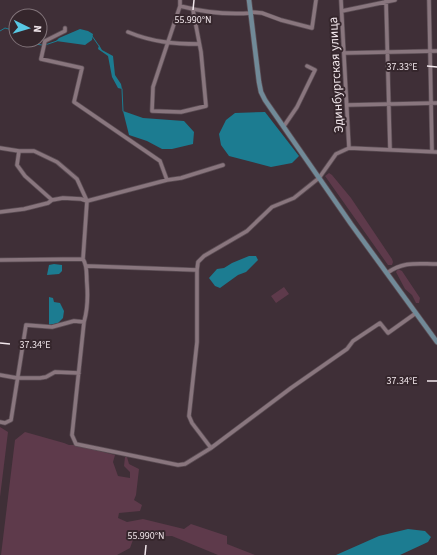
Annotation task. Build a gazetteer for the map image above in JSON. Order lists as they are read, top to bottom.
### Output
{
  "streets": {
    "street": ["Эдинбургская улица"]
  },
  "north": "right",
  "coordinates": ["55.990°N", "37.33°E", "37.34°E"]
}
